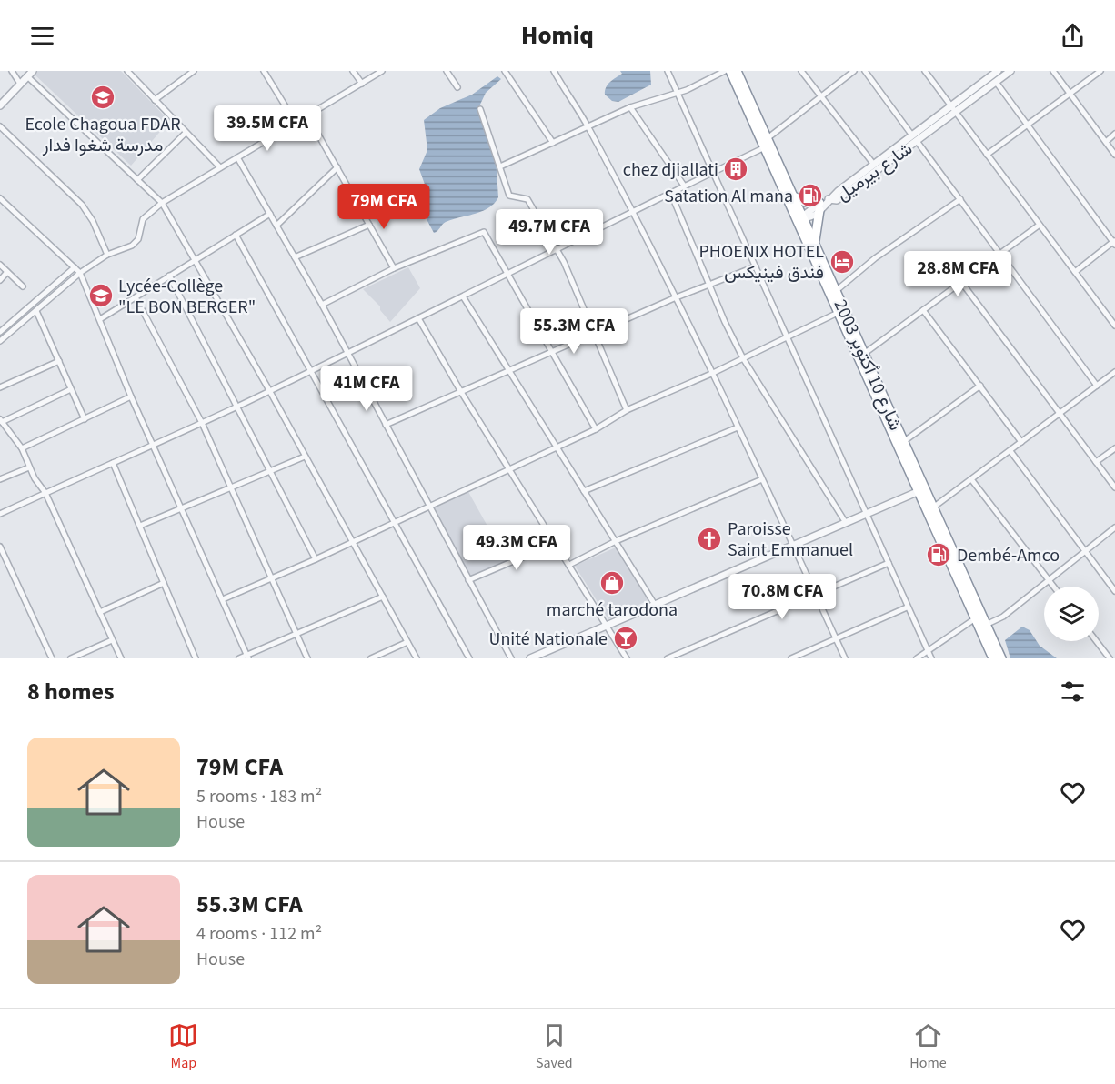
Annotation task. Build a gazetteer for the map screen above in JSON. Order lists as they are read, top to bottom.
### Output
{
  "streets": {
    "highway": ["شارع 10 أكتوبر 2003"],
    "street": ["شارع بيرميل"]
  },
  "places": {
    "school or university": ["Ecole Chagoua FDAR مدرسة شغوا فدار", "Lycée-Collège \"LE BON BERGER\""],
    "building": ["chez djiallati"],
    "fuel station": ["Satation Al mana", "Dembé-Amco"],
    "hotel": ["PHOENIX HOTEL فندق فينيكس"],
    "church": ["Paroisse Saint Emmanuel"],
    "shop": ["marché tarodona"],
    "bar": ["Unité Nationale"]
  },
  "page": {
    "header": "Homiq",
    "price": [
      "39.5M CFA",
      "79M CFA",
      "49.7M CFA",
      "28.8M CFA",
      "55.3M CFA",
      "41M CFA",
      "49.3M CFA",
      "70.8M CFA"
    ],
    "heading": "8 homes",
    "list": [
      {
        "name": "79M CFA",
        "note": "5 rooms · 183 m² · House"
      },
      {
        "name": "55.3M CFA",
        "note": "4 rooms · 112 m² · House"
      }
    ],
    "tabs": ["Map", "Saved", "Home"]
  }
}
